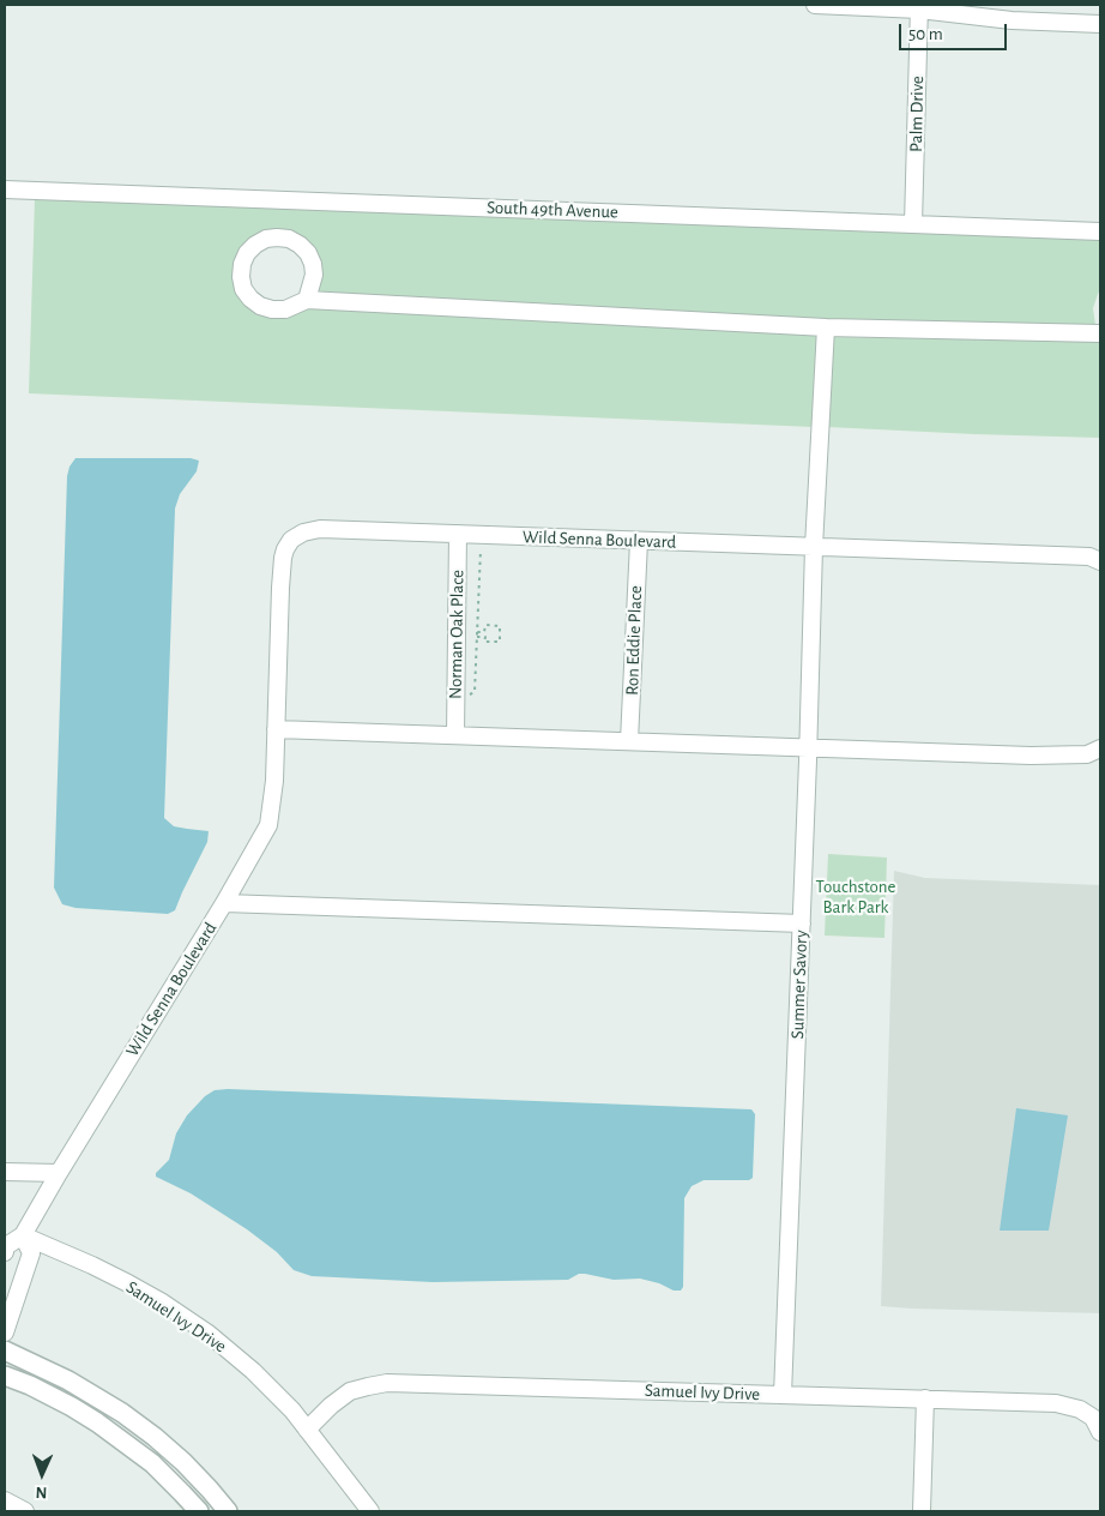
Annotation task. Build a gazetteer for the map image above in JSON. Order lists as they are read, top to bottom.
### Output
{
  "streets": {
    "street": [
      "Palm Drive",
      "South 49th Avenue",
      "Wild Senna Boulevard",
      "Norman Oak Place",
      "Ron Eddie Place",
      "Summer Savory",
      "Samuel Ivy Drive"
    ]
  },
  "crossings": [
    ["Palm Drive", "South 49th Avenue"],
    ["Wild Senna Boulevard", "Norman Oak Place"],
    ["Wild Senna Boulevard", "Ron Eddie Place"],
    ["Wild Senna Boulevard", "Summer Savory"],
    ["Wild Senna Boulevard", "Samuel Ivy Drive"],
    ["Summer Savory", "Samuel Ivy Drive"]
  ],
  "parks": ["Touchstone Bark Park"],
  "scale_bar": "50 m",
  "north": "bottom"
}
